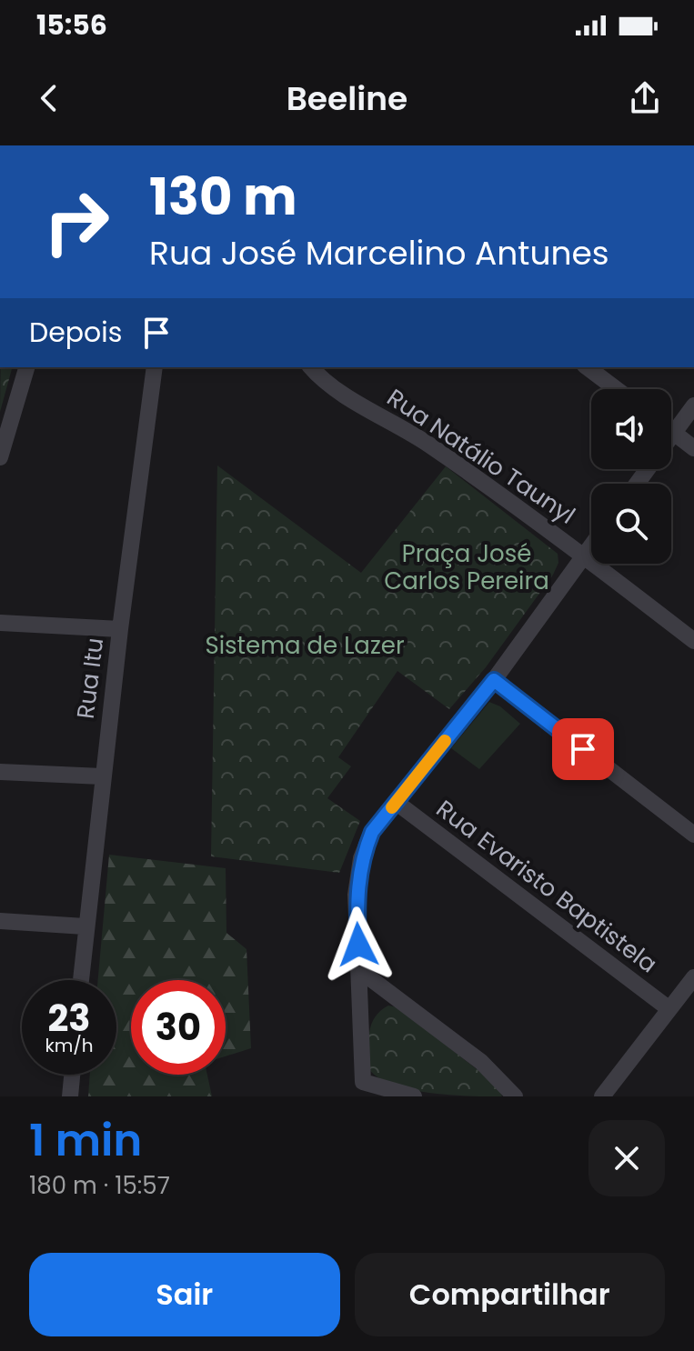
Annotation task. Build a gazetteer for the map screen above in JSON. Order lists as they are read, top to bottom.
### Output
{
  "streets": {
    "street": ["Rua Natálio Taunyl", "Rua Itu", "Rua Evaristo Baptistela"]
  },
  "parks": ["Praça José Carlos Pereira", "Sistema de Lazer"],
  "page": {
    "status": "15:56",
    "header": "Beeline",
    "turn": ["130 m", "Rua José Marcelino Antunes"],
    "then": "Depois",
    "speed": "23 km/h",
    "limit": "30",
    "heading": ["1 min", "180 m · 15:57"],
    "buttons": ["Sair", "Compartilhar"]
  }
}
